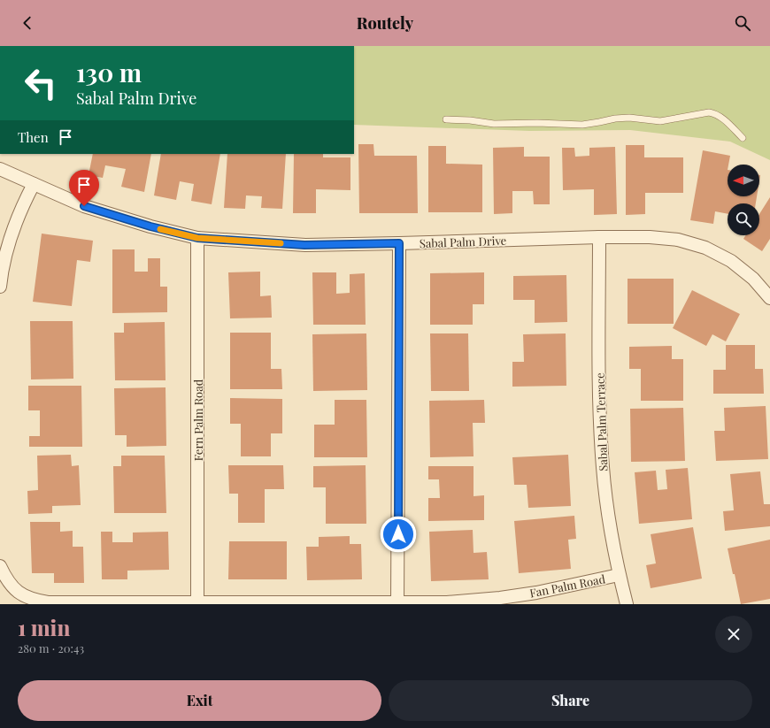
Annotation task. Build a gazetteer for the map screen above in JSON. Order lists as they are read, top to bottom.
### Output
{
  "streets": {
    "street": [
      "Sabal Palm Drive",
      "Fern Palm Road",
      "Sabal Palm Terrace",
      "Fan Palm Road"
    ]
  },
  "crossings": [
    ["Sabal Palm Drive", "Fern Palm Road"],
    ["Sabal Palm Drive", "Sabal Palm Terrace"],
    ["Fern Palm Road", "Fan Palm Road"],
    ["Sabal Palm Terrace", "Fan Palm Road"]
  ],
  "north": "left",
  "page": {
    "header": "Routely",
    "turn": ["130 m", "Sabal Palm Drive"],
    "then": "Then",
    "heading": ["1 min", "280 m · 20:43"],
    "buttons": ["Exit", "Share"]
  }
}
